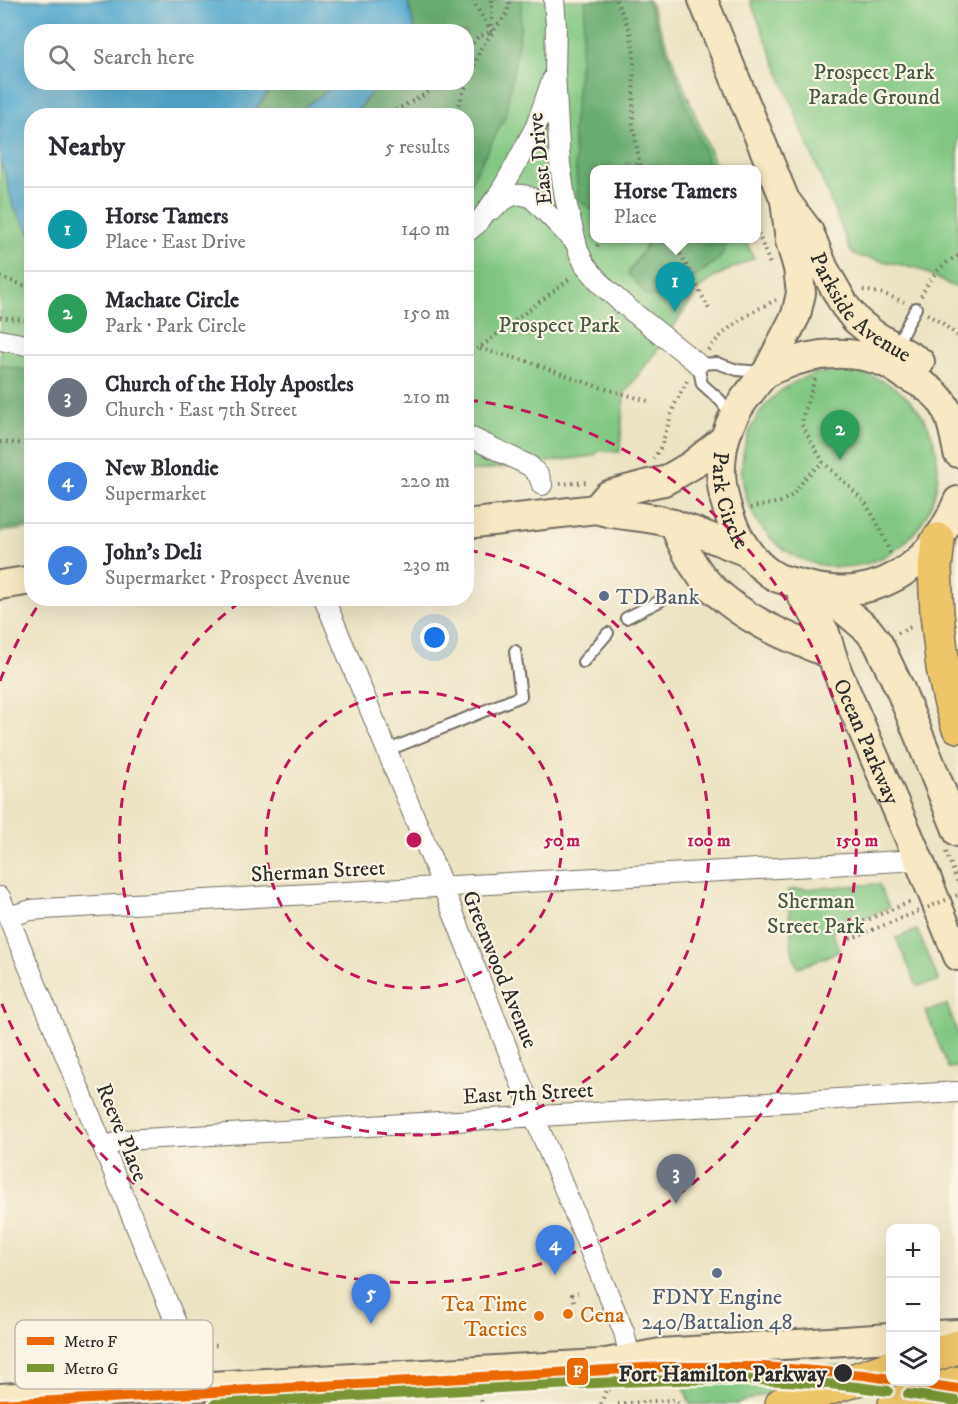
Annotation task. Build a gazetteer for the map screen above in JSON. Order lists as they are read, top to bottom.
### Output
{
  "streets": {
    "street": [
      "East Drive",
      "Parkside Avenue",
      "Park Circle",
      "Ocean Parkway",
      "Sherman Street",
      "Greenwood Avenue",
      "East 7th Street",
      "Reeve Place"
    ]
  },
  "crossings": [
    ["Parkside Avenue", "Park Circle"],
    ["Ocean Parkway", "Sherman Street"],
    ["Sherman Street", "Greenwood Avenue"],
    ["Sherman Street", "Reeve Place"],
    ["Greenwood Avenue", "East 7th Street"],
    ["East 7th Street", "Reeve Place"]
  ],
  "parks": ["Prospect Park Parade Ground", "Prospect Park", "Sherman Street Park"],
  "places": [
    "TD Bank",
    "FDNY Engine 240/Battalion 48",
    "Cena",
    "Tea Time Tactics",
    "Fort Hamilton Parkway"
  ],
  "lines": ["metro line F", "metro line G"],
  "legend": ["Metro F", "Metro G"],
  "page": {
    "search": "Search here",
    "heading": ["Nearby", "5 results"],
    "popup": ["Horse Tamers", "Place"],
    "list": [
      {
        "mark": "1",
        "name": "Horse Tamers",
        "note": "Place · East Drive",
        "value": "140 m"
      },
      {
        "mark": "2",
        "name": "Machate Circle",
        "note": "Park · Park Circle",
        "value": "150 m"
      },
      {
        "mark": "3",
        "name": "Church of the Holy Apostles",
        "note": "Church · East 7th Street",
        "value": "210 m"
      },
      {
        "mark": "4",
        "name": "New Blondie",
        "note": "Supermarket",
        "value": "220 m"
      },
      {
        "mark": "5",
        "name": "John's Deli",
        "note": "Supermarket · Prospect Avenue",
        "value": "230 m"
      }
    ],
    "pins": [
      "1",
      "2",
      "3",
      "4",
      "5"
    ],
    "map_buttons": ["+", "−"]
  },
  "rings": ["50 m", "100 m", "150 m"]
}
